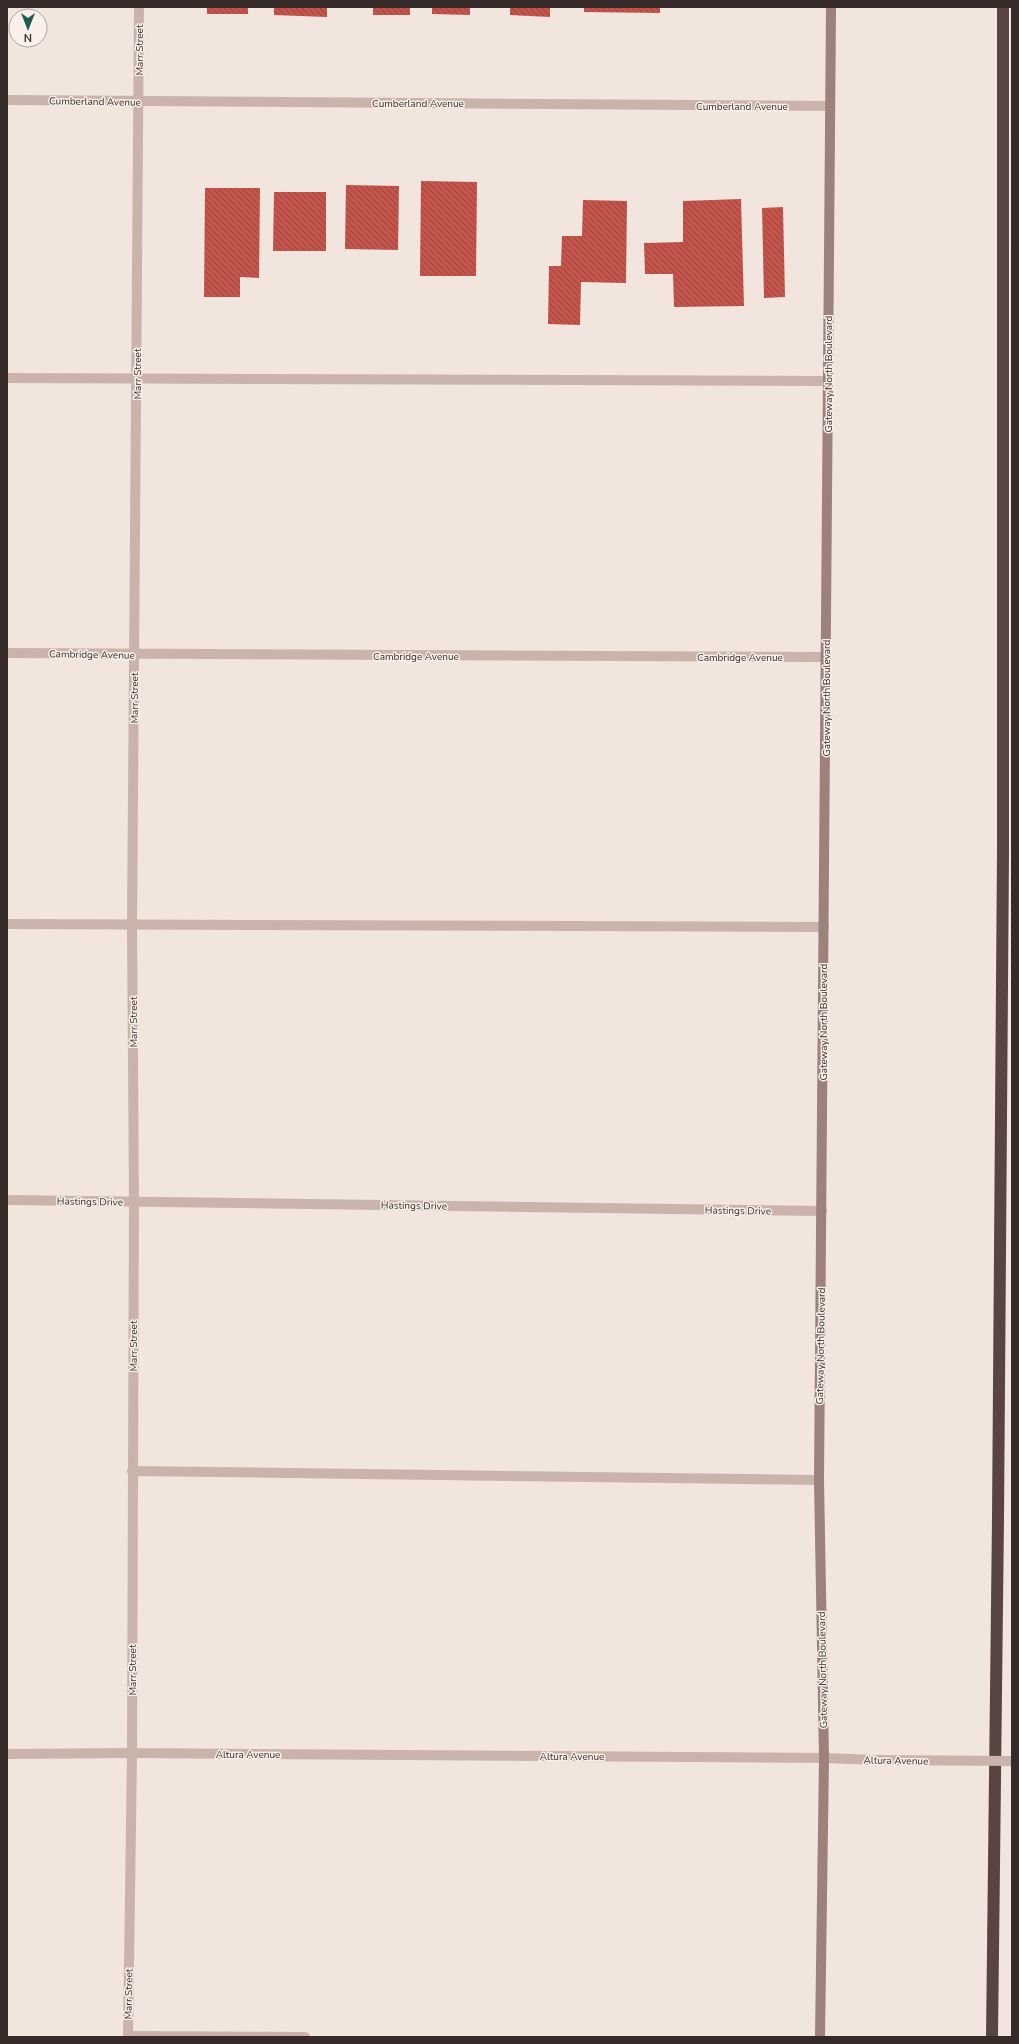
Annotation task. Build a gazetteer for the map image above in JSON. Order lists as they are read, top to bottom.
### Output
{
  "streets": {
    "main road": ["Gateway North Boulevard"],
    "street": [
      "Marr Street",
      "Cumberland Avenue",
      "Cambridge Avenue",
      "Hastings Drive",
      "Altura Avenue"
    ]
  },
  "crossings": [
    ["Marr Street", "Cumberland Avenue"],
    ["Marr Street", "Cambridge Avenue"],
    ["Marr Street", "Hastings Drive"],
    ["Marr Street", "Altura Avenue"],
    ["Cumberland Avenue", "Gateway North Boulevard"],
    ["Gateway North Boulevard", "Cambridge Avenue"],
    ["Gateway North Boulevard", "Hastings Drive"],
    ["Gateway North Boulevard", "Altura Avenue"]
  ],
  "north": "bottom"
}
